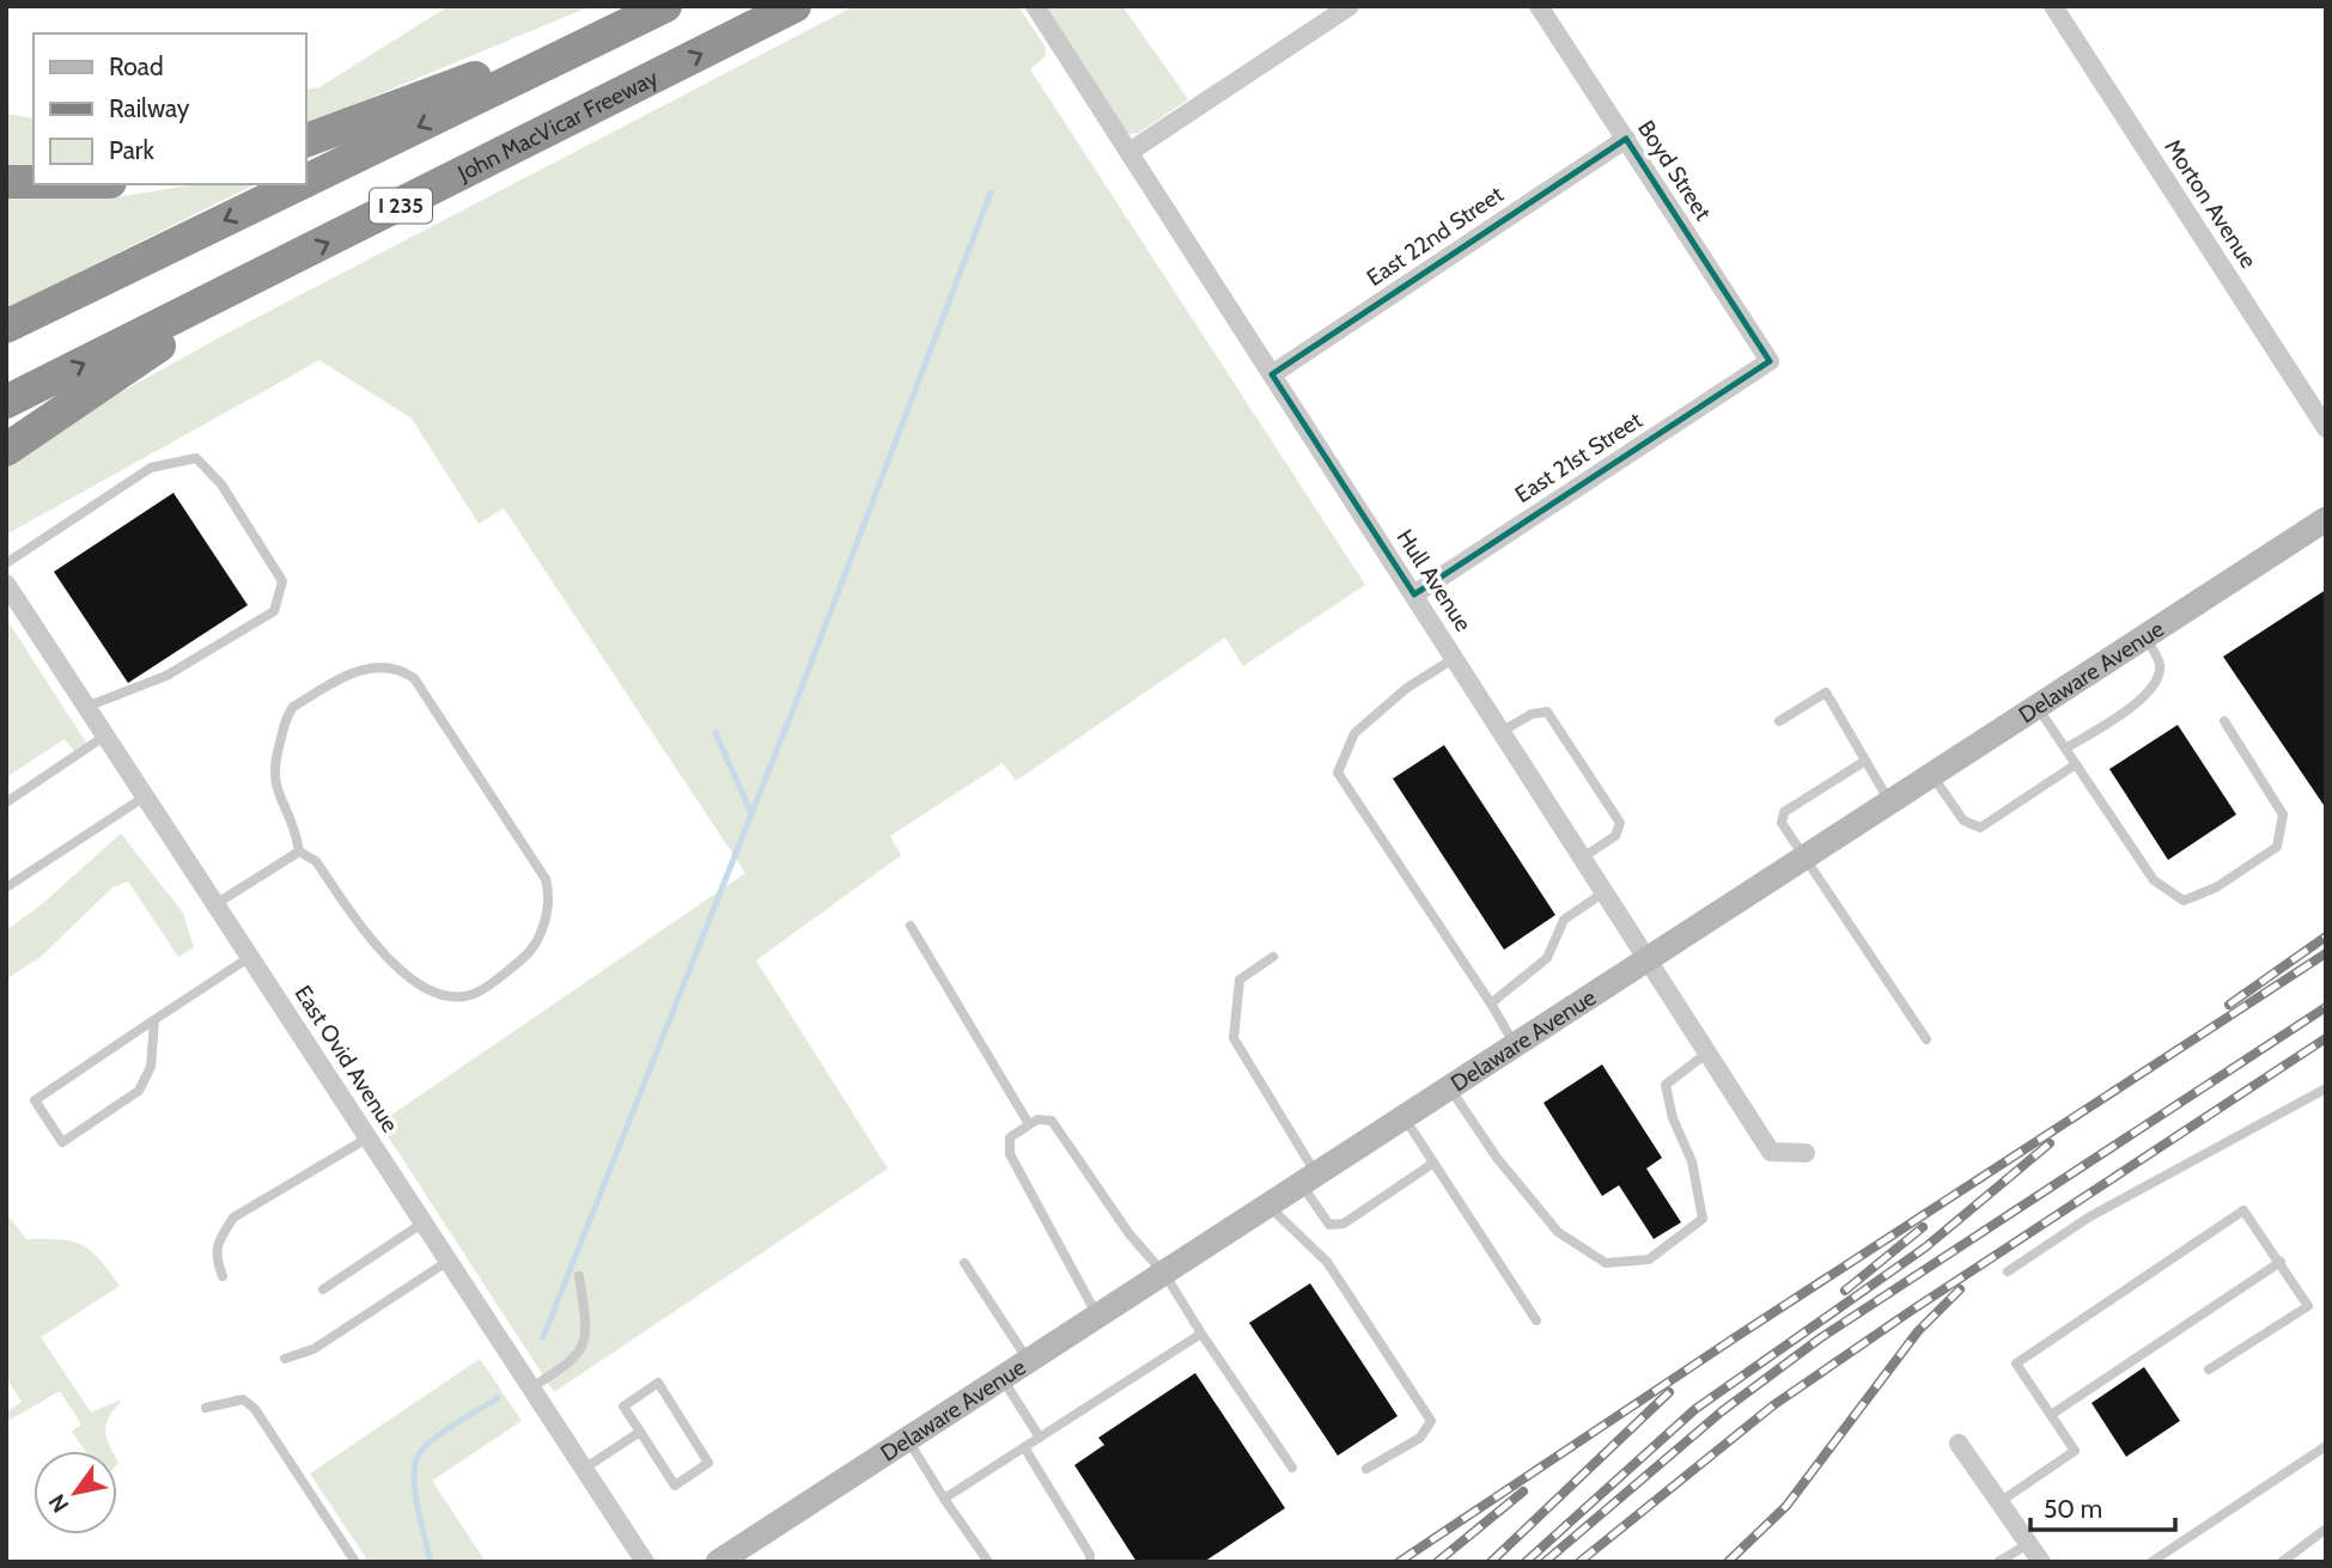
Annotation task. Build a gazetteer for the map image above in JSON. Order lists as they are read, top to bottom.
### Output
{
  "streets": {
    "highway": ["John MacVicar Freeway", "I 235"],
    "main road": ["Delaware Avenue"],
    "street": [
      "Boyd Street",
      "Morton Avenue",
      "East 22nd Street",
      "East 21st Street",
      "Hull Avenue",
      "East Ovid Avenue"
    ]
  },
  "crossings": [
    ["Boyd Street", "East 22nd Street"],
    ["Boyd Street", "East 21st Street"],
    ["East 22nd Street", "Hull Avenue"],
    ["East 21st Street", "Hull Avenue"],
    ["Hull Avenue", "Delaware Avenue"]
  ],
  "legend": ["Road", "Railway", "Park"],
  "scale_bar": "50 m",
  "north": "bottom left"
}
